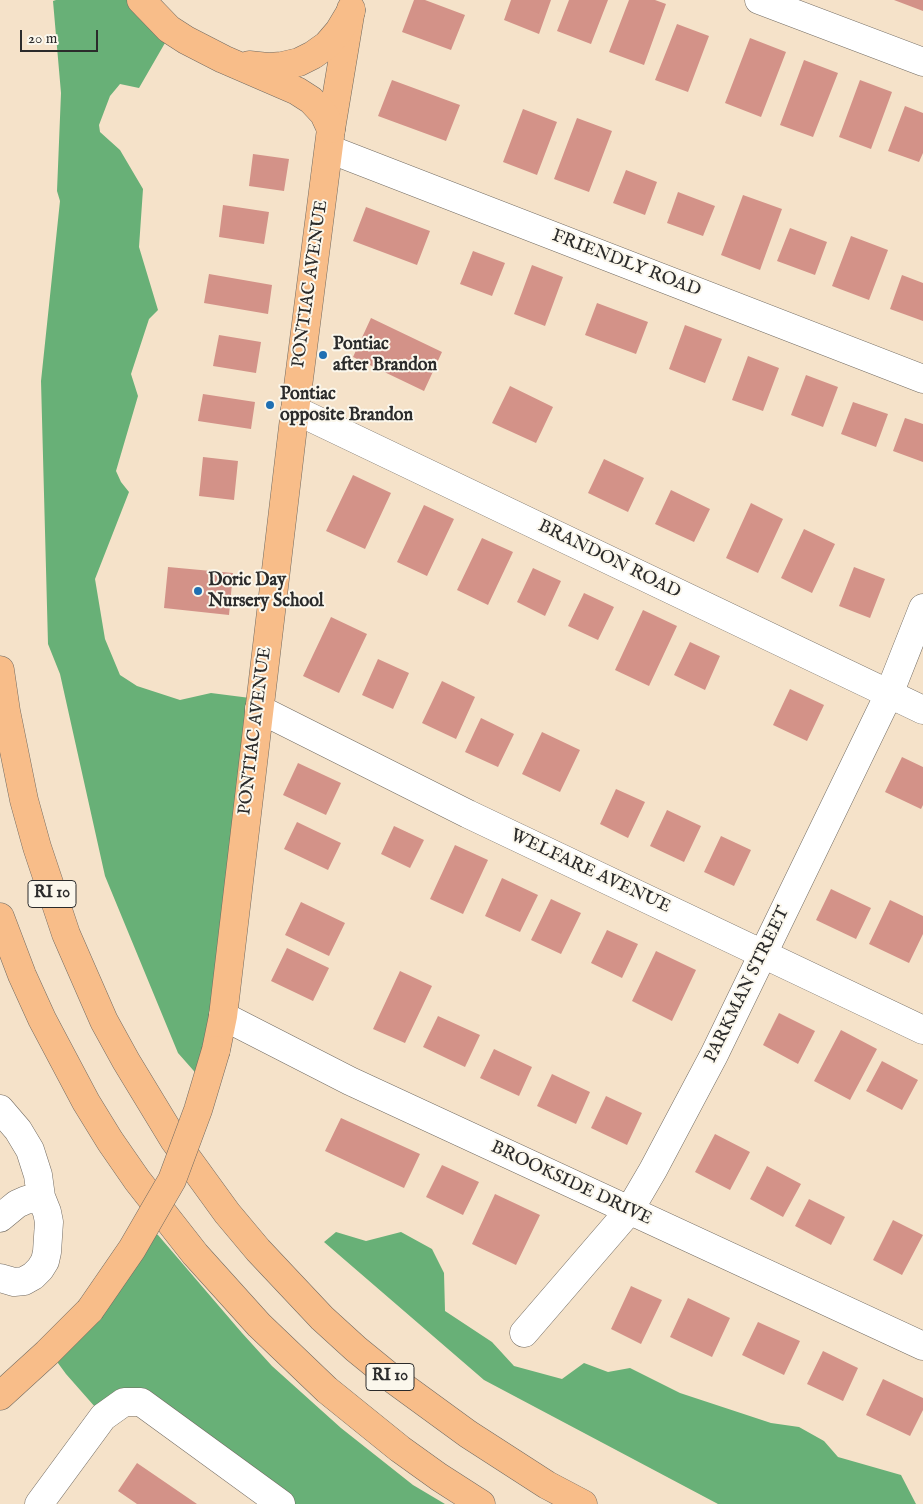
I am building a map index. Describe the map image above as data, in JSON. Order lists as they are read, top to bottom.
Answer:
{
  "streets": {
    "main road": ["PONTIAC AVENUE", "RI 10"],
    "street": [
      "FRIENDLY ROAD",
      "BRANDON ROAD",
      "WELFARE AVENUE",
      "PARKMAN STREET",
      "BROOKSIDE DRIVE"
    ]
  },
  "crossings": [
    ["FRIENDLY ROAD", "PONTIAC AVENUE"],
    ["PONTIAC AVENUE", "BRANDON ROAD"],
    ["PONTIAC AVENUE", "WELFARE AVENUE"],
    ["PONTIAC AVENUE", "BROOKSIDE DRIVE"],
    ["BRANDON ROAD", "PARKMAN STREET"],
    ["WELFARE AVENUE", "PARKMAN STREET"],
    ["PARKMAN STREET", "BROOKSIDE DRIVE"]
  ],
  "places": ["Pontiac after Brandon", "Pontiac opposite Brandon", "Doric Day Nursery School"],
  "scale_bar": "20 m"
}
